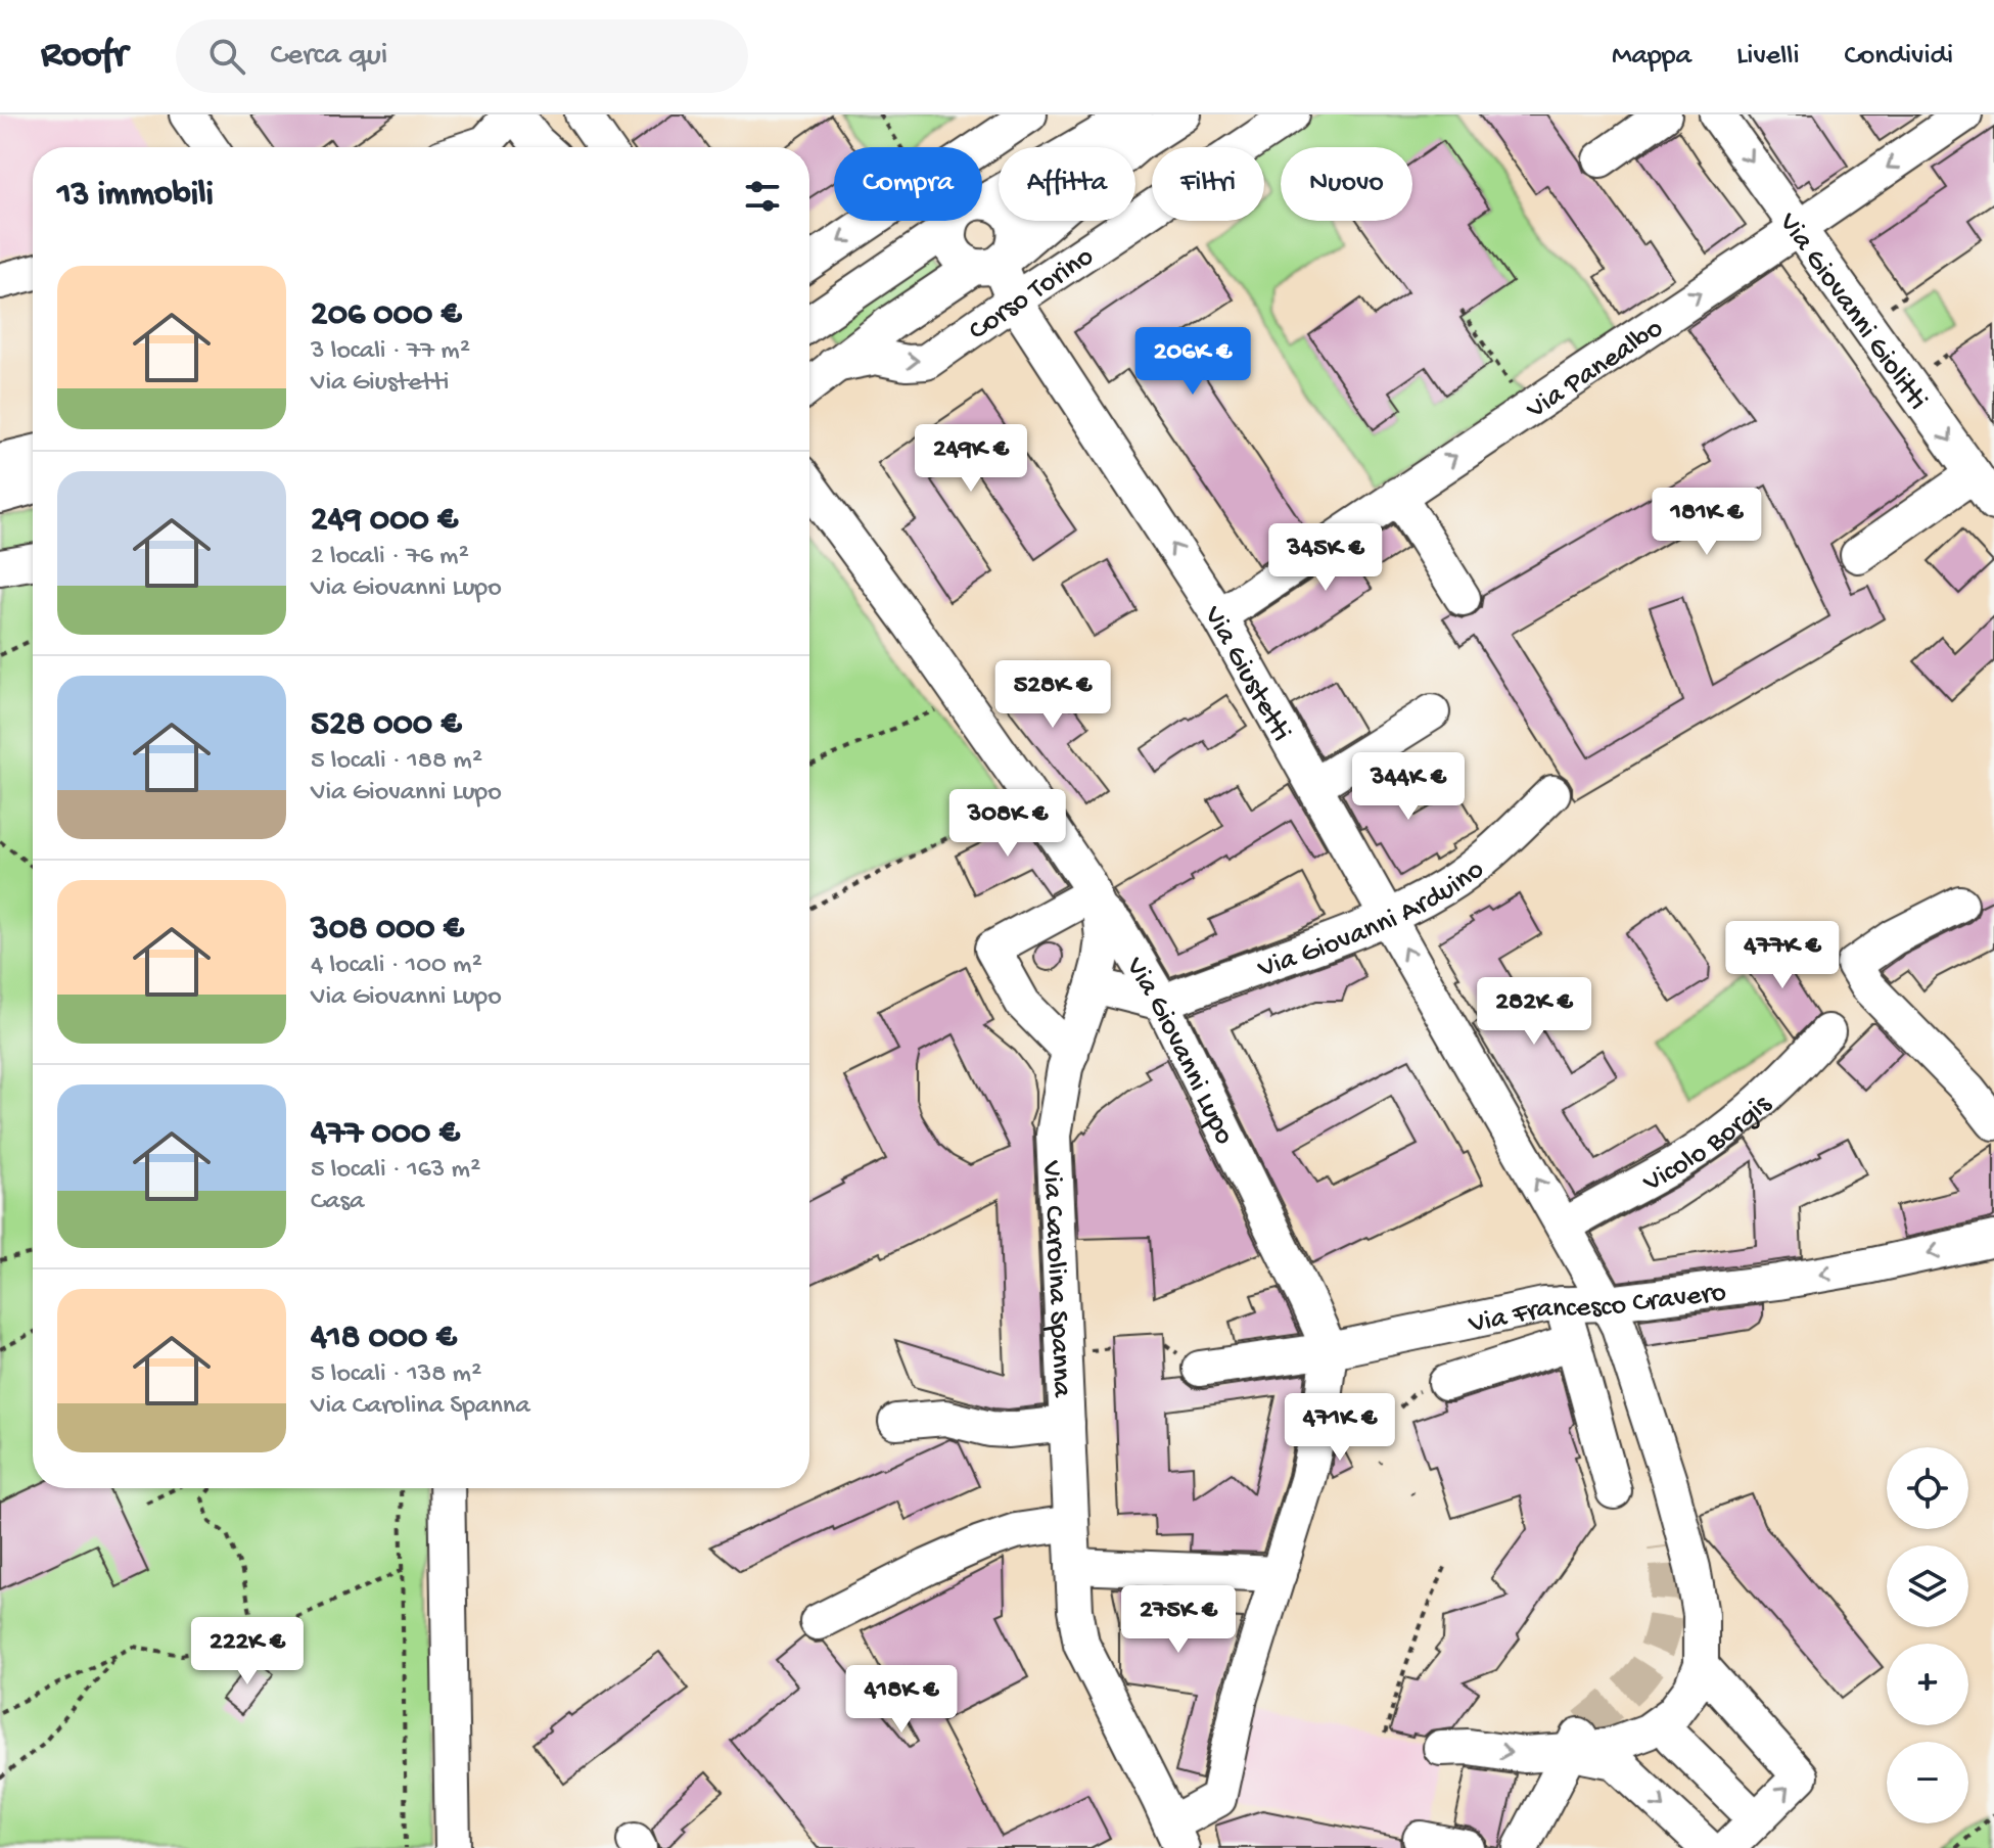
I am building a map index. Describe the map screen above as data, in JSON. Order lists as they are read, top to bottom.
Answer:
{
  "streets": {
    "street": [
      "Corso Torino",
      "Via Giovanni Giolitti",
      "Via Panealbo",
      "Via Giustetti",
      "Via Giovanni Arduino",
      "Via Giovanni Lupo",
      "Vicolo Borgis",
      "Via Carolina Spanna",
      "Via Francesco Cravero"
    ]
  },
  "crossings": [
    ["Corso Torino", "Via Giustetti"],
    ["Via Giovanni Giolitti", "Via Panealbo"],
    ["Via Panealbo", "Via Giustetti"],
    ["Via Giustetti", "Via Giovanni Arduino"],
    ["Via Giustetti", "Vicolo Borgis"],
    ["Via Giustetti", "Via Francesco Cravero"],
    ["Via Giovanni Arduino", "Via Giovanni Lupo"],
    ["Via Giovanni Lupo", "Via Carolina Spanna"],
    ["Via Giovanni Lupo", "Via Francesco Cravero"]
  ],
  "one_way": ["Via Giovanni Giolitti", "Via Giustetti", "Via Francesco Cravero"],
  "page": {
    "header": "Roofr",
    "search": "Cerca qui",
    "nav": ["Mappa", "Livelli", "Condividi"],
    "chip": [
      "Compra",
      "Affitta",
      "Filtri",
      "Nuovo"
    ],
    "heading": "13 immobili",
    "list": [
      {
        "name": "206 000 €",
        "note": "3 locali · 77 m² · Via Giustetti"
      },
      {
        "name": "249 000 €",
        "note": "2 locali · 76 m² · Via Giovanni Lupo"
      },
      {
        "name": "528 000 €",
        "note": "5 locali · 188 m² · Via Giovanni Lupo"
      },
      {
        "name": "308 000 €",
        "note": "4 locali · 100 m² · Via Giovanni Lupo"
      },
      {
        "name": "477 000 €",
        "note": "5 locali · 163 m² · Casa"
      },
      {
        "name": "418 000 €",
        "note": "5 locali · 138 m² · Via Carolina Spanna"
      }
    ],
    "price": [
      "206K €",
      "249K €",
      "181K €",
      "345K €",
      "528K €",
      "344K €",
      "308K €",
      "477K €",
      "282K €",
      "471K €",
      "275K €",
      "222K €",
      "418K €"
    ],
    "map_buttons": ["+", "−"]
  }
}
